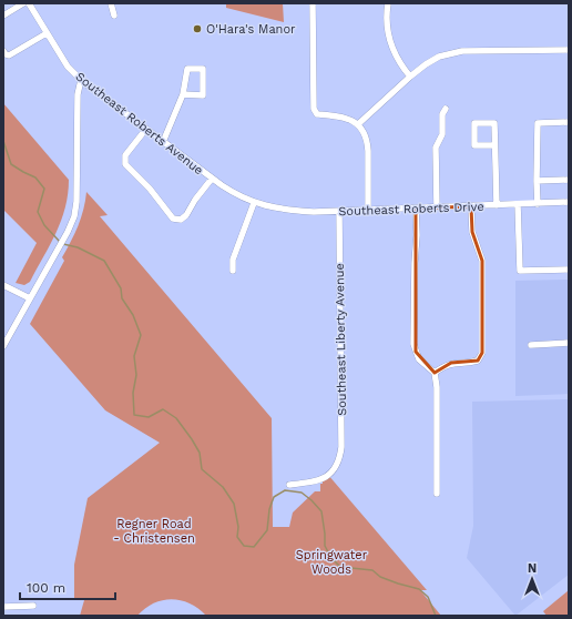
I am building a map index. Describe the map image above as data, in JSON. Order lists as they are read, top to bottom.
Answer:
{
  "streets": {
    "street": ["Southeast Roberts Avenue", "Southeast Roberts Drive", "Southeast Liberty Avenue"]
  },
  "crossings": [
    ["Southeast Roberts Avenue", "Southeast Roberts Drive"],
    ["Southeast Roberts Drive", "Southeast Liberty Avenue"]
  ],
  "parks": ["Regner Road - Christensen", "Springwater Woods"],
  "places": ["O'Hara's Manor"],
  "scale_bar": "100 m",
  "north": "top"
}
